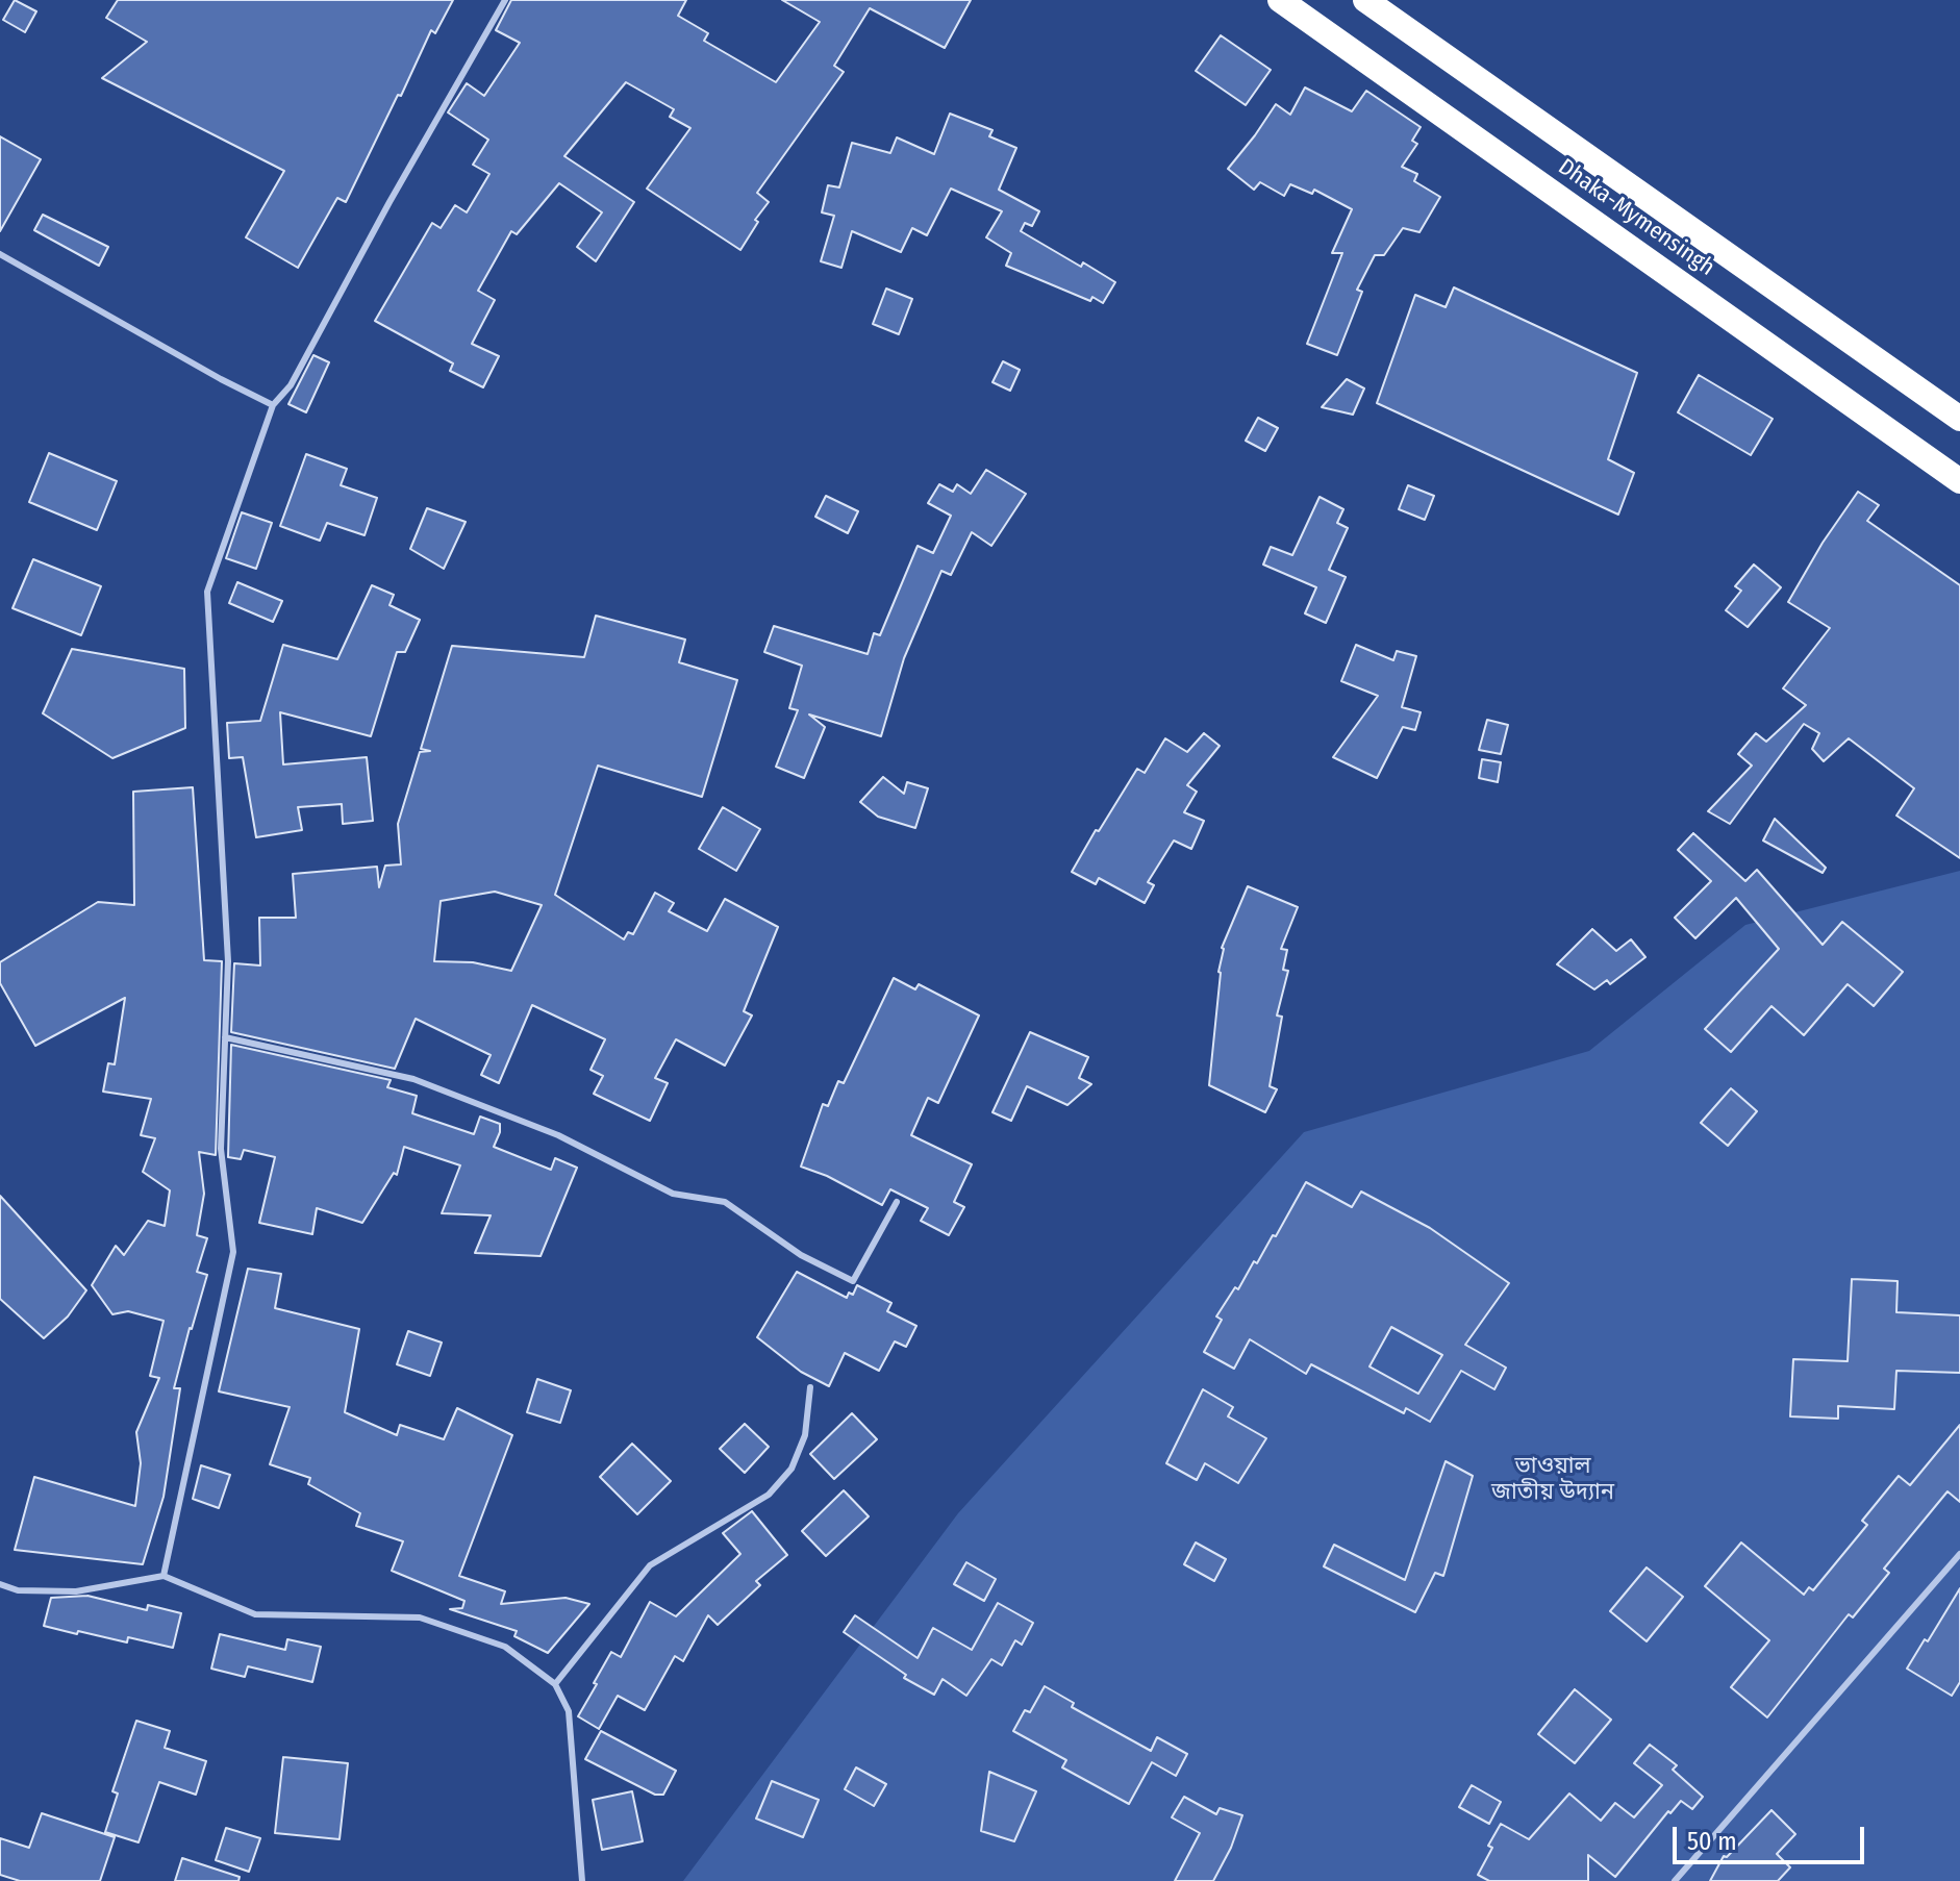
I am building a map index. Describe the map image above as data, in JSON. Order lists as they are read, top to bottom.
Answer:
{
  "streets": {
    "highway": ["Dhaka-Mymensingh"]
  },
  "parks": ["ভাওয়াল জাতীয় উদ্যান"],
  "scale_bar": "50 m"
}
